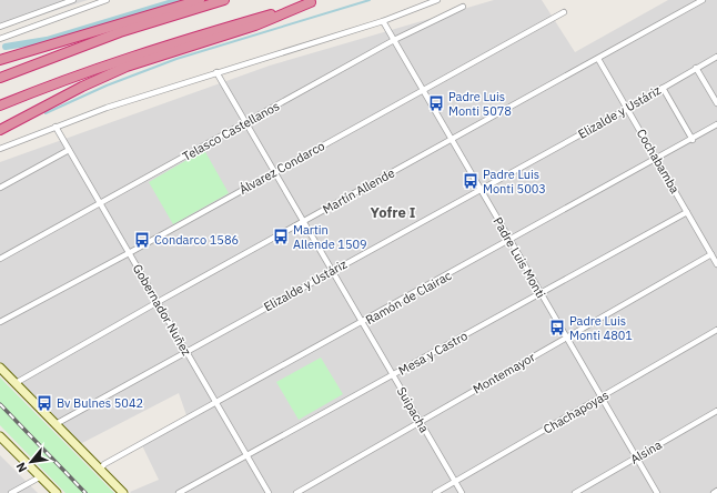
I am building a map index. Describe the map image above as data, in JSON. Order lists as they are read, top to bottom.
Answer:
{
  "streets": {
    "street": [
      "Elizalde y Ustáriz",
      "Telasco Castellanos",
      "Cochabamba",
      "Álvarez Condarco",
      "Martín Allende",
      "Padre Luis Monti",
      "Ramón de Clairac",
      "Gobernador Nuñez",
      "Mesa y Castro",
      "Montemayor",
      "Suipacha",
      "Chachapoyas",
      "Alsina"
    ]
  },
  "crossings": [
    ["Elizalde y Ustáriz", "Cochabamba"],
    ["Elizalde y Ustáriz", "Padre Luis Monti"],
    ["Elizalde y Ustáriz", "Gobernador Nuñez"],
    ["Elizalde y Ustáriz", "Suipacha"],
    ["Telasco Castellanos", "Padre Luis Monti"],
    ["Telasco Castellanos", "Gobernador Nuñez"],
    ["Telasco Castellanos", "Suipacha"],
    ["Cochabamba", "Martín Allende"],
    ["Cochabamba", "Ramón de Clairac"],
    ["Cochabamba", "Mesa y Castro"],
    ["Cochabamba", "Montemayor"],
    ["Álvarez Condarco", "Padre Luis Monti"],
    ["Álvarez Condarco", "Gobernador Nuñez"],
    ["Álvarez Condarco", "Suipacha"],
    ["Martín Allende", "Padre Luis Monti"],
    ["Martín Allende", "Gobernador Nuñez"],
    ["Martín Allende", "Suipacha"],
    ["Padre Luis Monti", "Ramón de Clairac"],
    ["Padre Luis Monti", "Mesa y Castro"],
    ["Padre Luis Monti", "Montemayor"],
    ["Padre Luis Monti", "Chachapoyas"],
    ["Padre Luis Monti", "Alsina"],
    ["Ramón de Clairac", "Gobernador Nuñez"],
    ["Ramón de Clairac", "Suipacha"],
    ["Gobernador Nuñez", "Mesa y Castro"],
    ["Mesa y Castro", "Suipacha"],
    ["Montemayor", "Suipacha"],
    ["Suipacha", "Chachapoyas"]
  ],
  "districts": ["Yofre I"],
  "places": {
    "bus stop": [
      "Padre Luis Monti 5078",
      "Padre Luis Monti 5003",
      "Martin Allende 1509",
      "Condarco 1586",
      "Padre Luis Monti 4801",
      "Bv Bulnes 5042"
    ]
  },
  "north": "bottom left"
}
